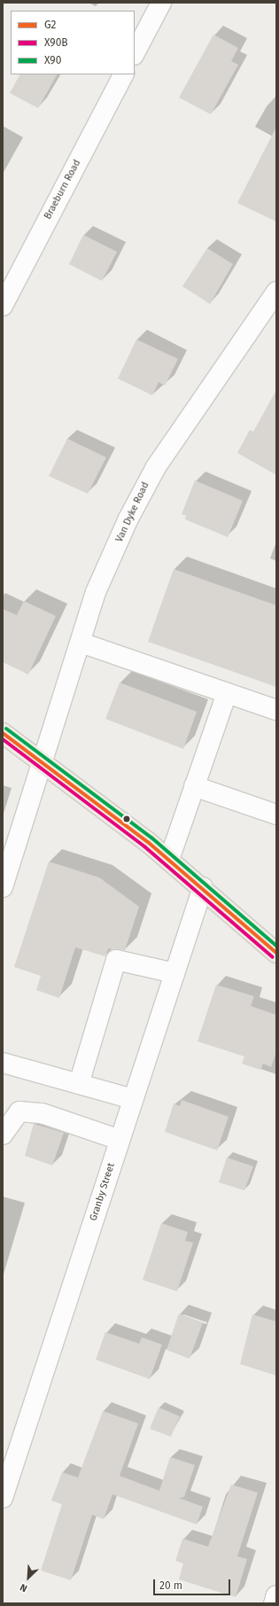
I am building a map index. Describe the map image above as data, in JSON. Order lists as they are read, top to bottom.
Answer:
{
  "streets": {
    "street": ["Braeburn Road", "Van Dyke Road", "Granby Street"]
  },
  "lines": ["transit line X90", "transit line G2", "transit line X90B"],
  "legend": ["G2", "X90B", "X90"],
  "scale_bar": "20 m",
  "north": "bottom left"
}
